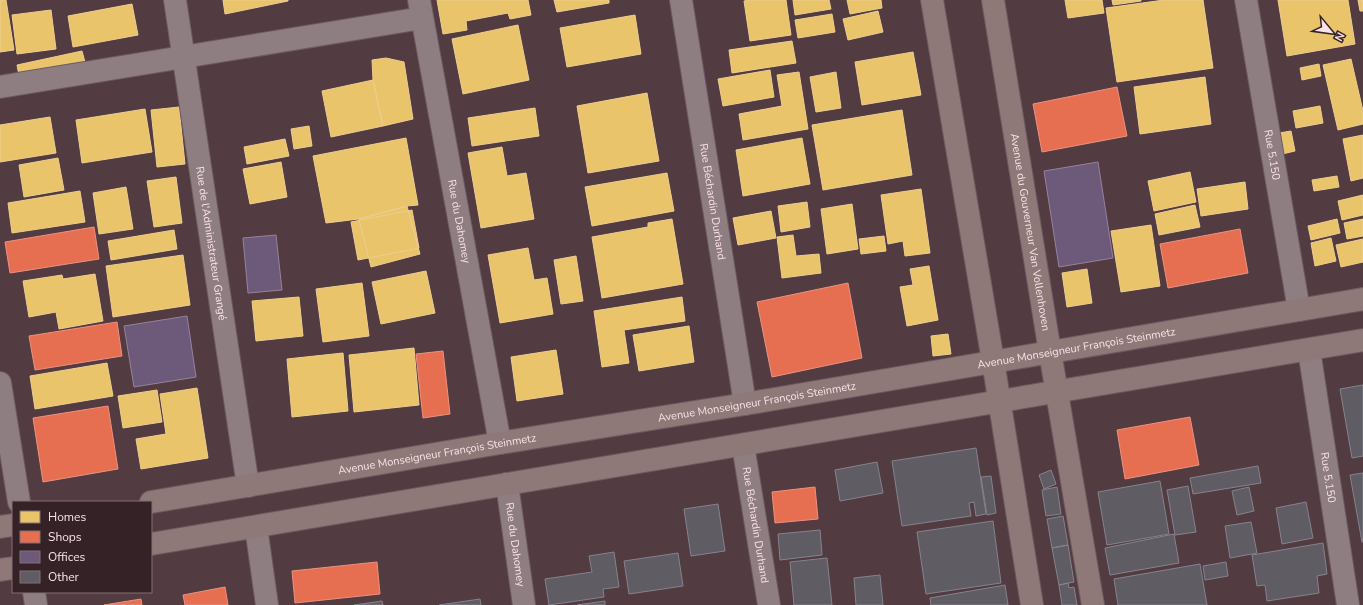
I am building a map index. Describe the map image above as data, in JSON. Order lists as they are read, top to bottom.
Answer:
{
  "streets": {
    "main road": ["Avenue du Gouverneur Van Vollenhoven", "Avenue Monseigneur François Steinmetz"],
    "street": [
      "Rue 5.150",
      "Rue Béchardin Durhand",
      "Rue du Dahomey",
      "Rue de l'Administrateur Grangé"
    ]
  },
  "crossings": [
    ["Rue 5.150", "Avenue Monseigneur François Steinmetz"],
    ["Rue Béchardin Durhand", "Avenue Monseigneur François Steinmetz"],
    ["Rue du Dahomey", "Avenue Monseigneur François Steinmetz"],
    ["Avenue du Gouverneur Van Vollenhoven", "Avenue Monseigneur François Steinmetz"],
    ["Rue de l'Administrateur Grangé", "Avenue Monseigneur François Steinmetz"]
  ],
  "legend": [
    "Homes",
    "Shops",
    "Offices",
    "Other"
  ],
  "north": "bottom right"
}
